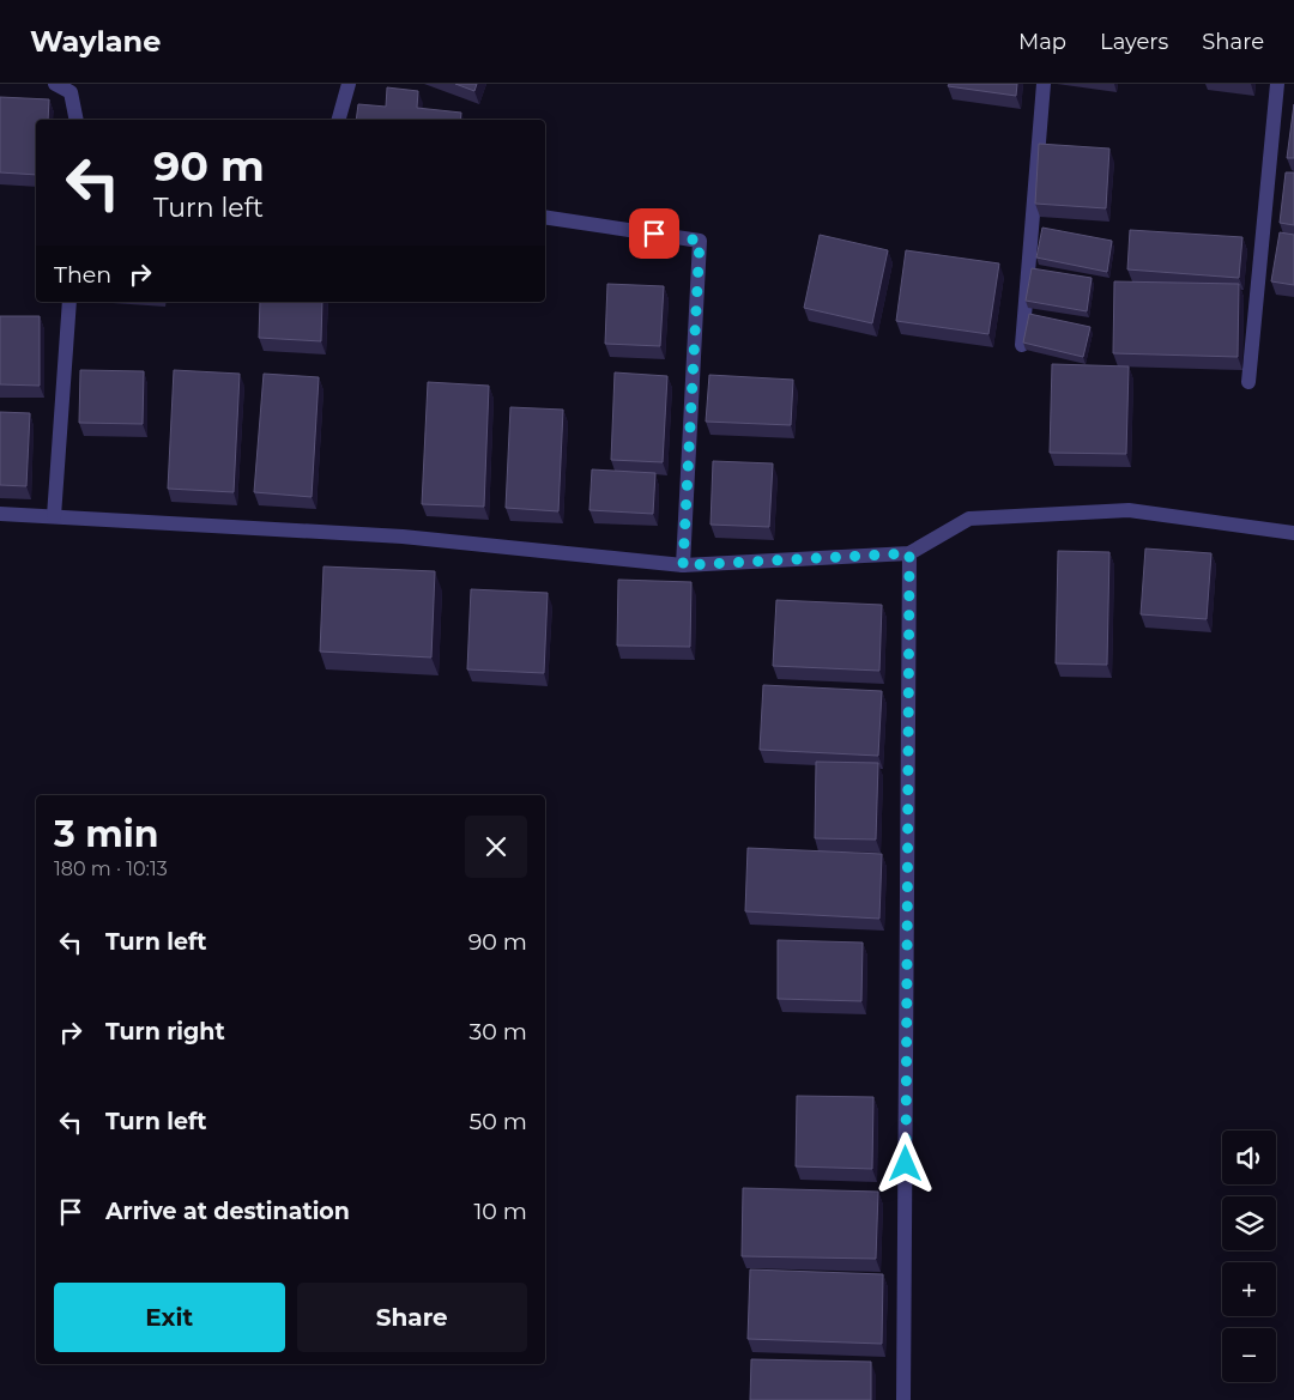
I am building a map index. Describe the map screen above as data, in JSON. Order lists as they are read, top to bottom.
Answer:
{
  "page": {
    "header": "Waylane",
    "nav": ["Map", "Layers", "Share"],
    "turn": ["90 m", "Turn left"],
    "then": "Then",
    "heading": ["3 min", "180 m · 10:13"],
    "list": [
      {
        "name": "Turn left",
        "value": "90 m"
      },
      {
        "name": "Turn right",
        "value": "30 m"
      },
      {
        "name": "Turn left",
        "value": "50 m"
      },
      {
        "name": "Arrive at destination",
        "value": "10 m"
      }
    ],
    "map_buttons": ["+", "−"],
    "buttons": ["Exit", "Share"]
  }
}
